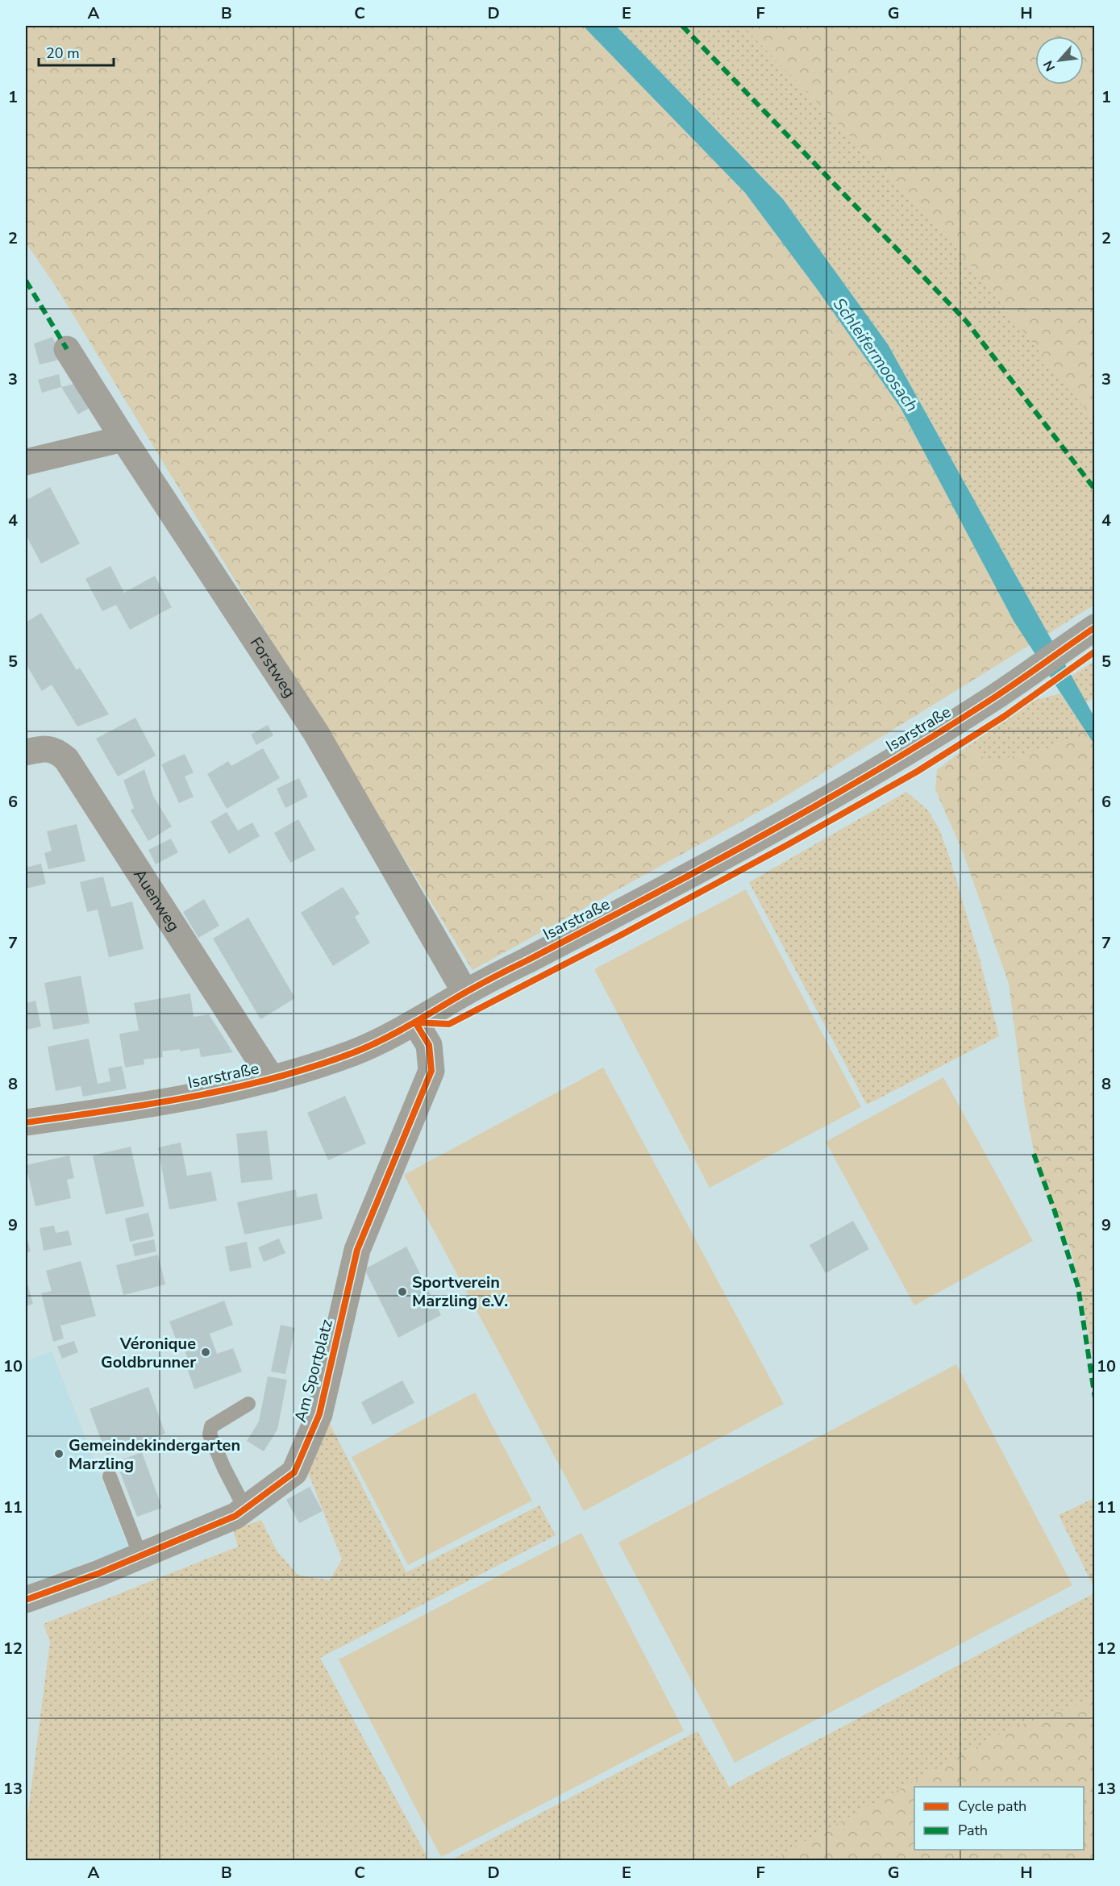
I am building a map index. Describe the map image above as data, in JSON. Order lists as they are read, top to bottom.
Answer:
{
  "streets": {
    "street": [
      "Forstweg",
      "Isarstraße",
      "Auenweg",
      "Am Sportplatz"
    ]
  },
  "crossings": [
    ["Forstweg", "Isarstraße"],
    ["Isarstraße", "Auenweg"],
    ["Isarstraße", "Am Sportplatz"]
  ],
  "water": ["Schleifermoosach"],
  "places": ["Sportverein Marzling e.V.", "Véronique Goldbrunner", "Gemeindekindergarten Marzling"],
  "legend": ["Cycle path", "Path"],
  "scale_bar": "20 m",
  "north": "bottom left",
  "grid": {
    "columns": [
      "A",
      "B",
      "C",
      "D",
      "E",
      "F",
      "G",
      "H"
    ],
    "rows": [
      "1",
      "2",
      "3",
      "4",
      "5",
      "6",
      "7",
      "8",
      "9",
      "10",
      "11",
      "12",
      "13"
    ]
  }
}
